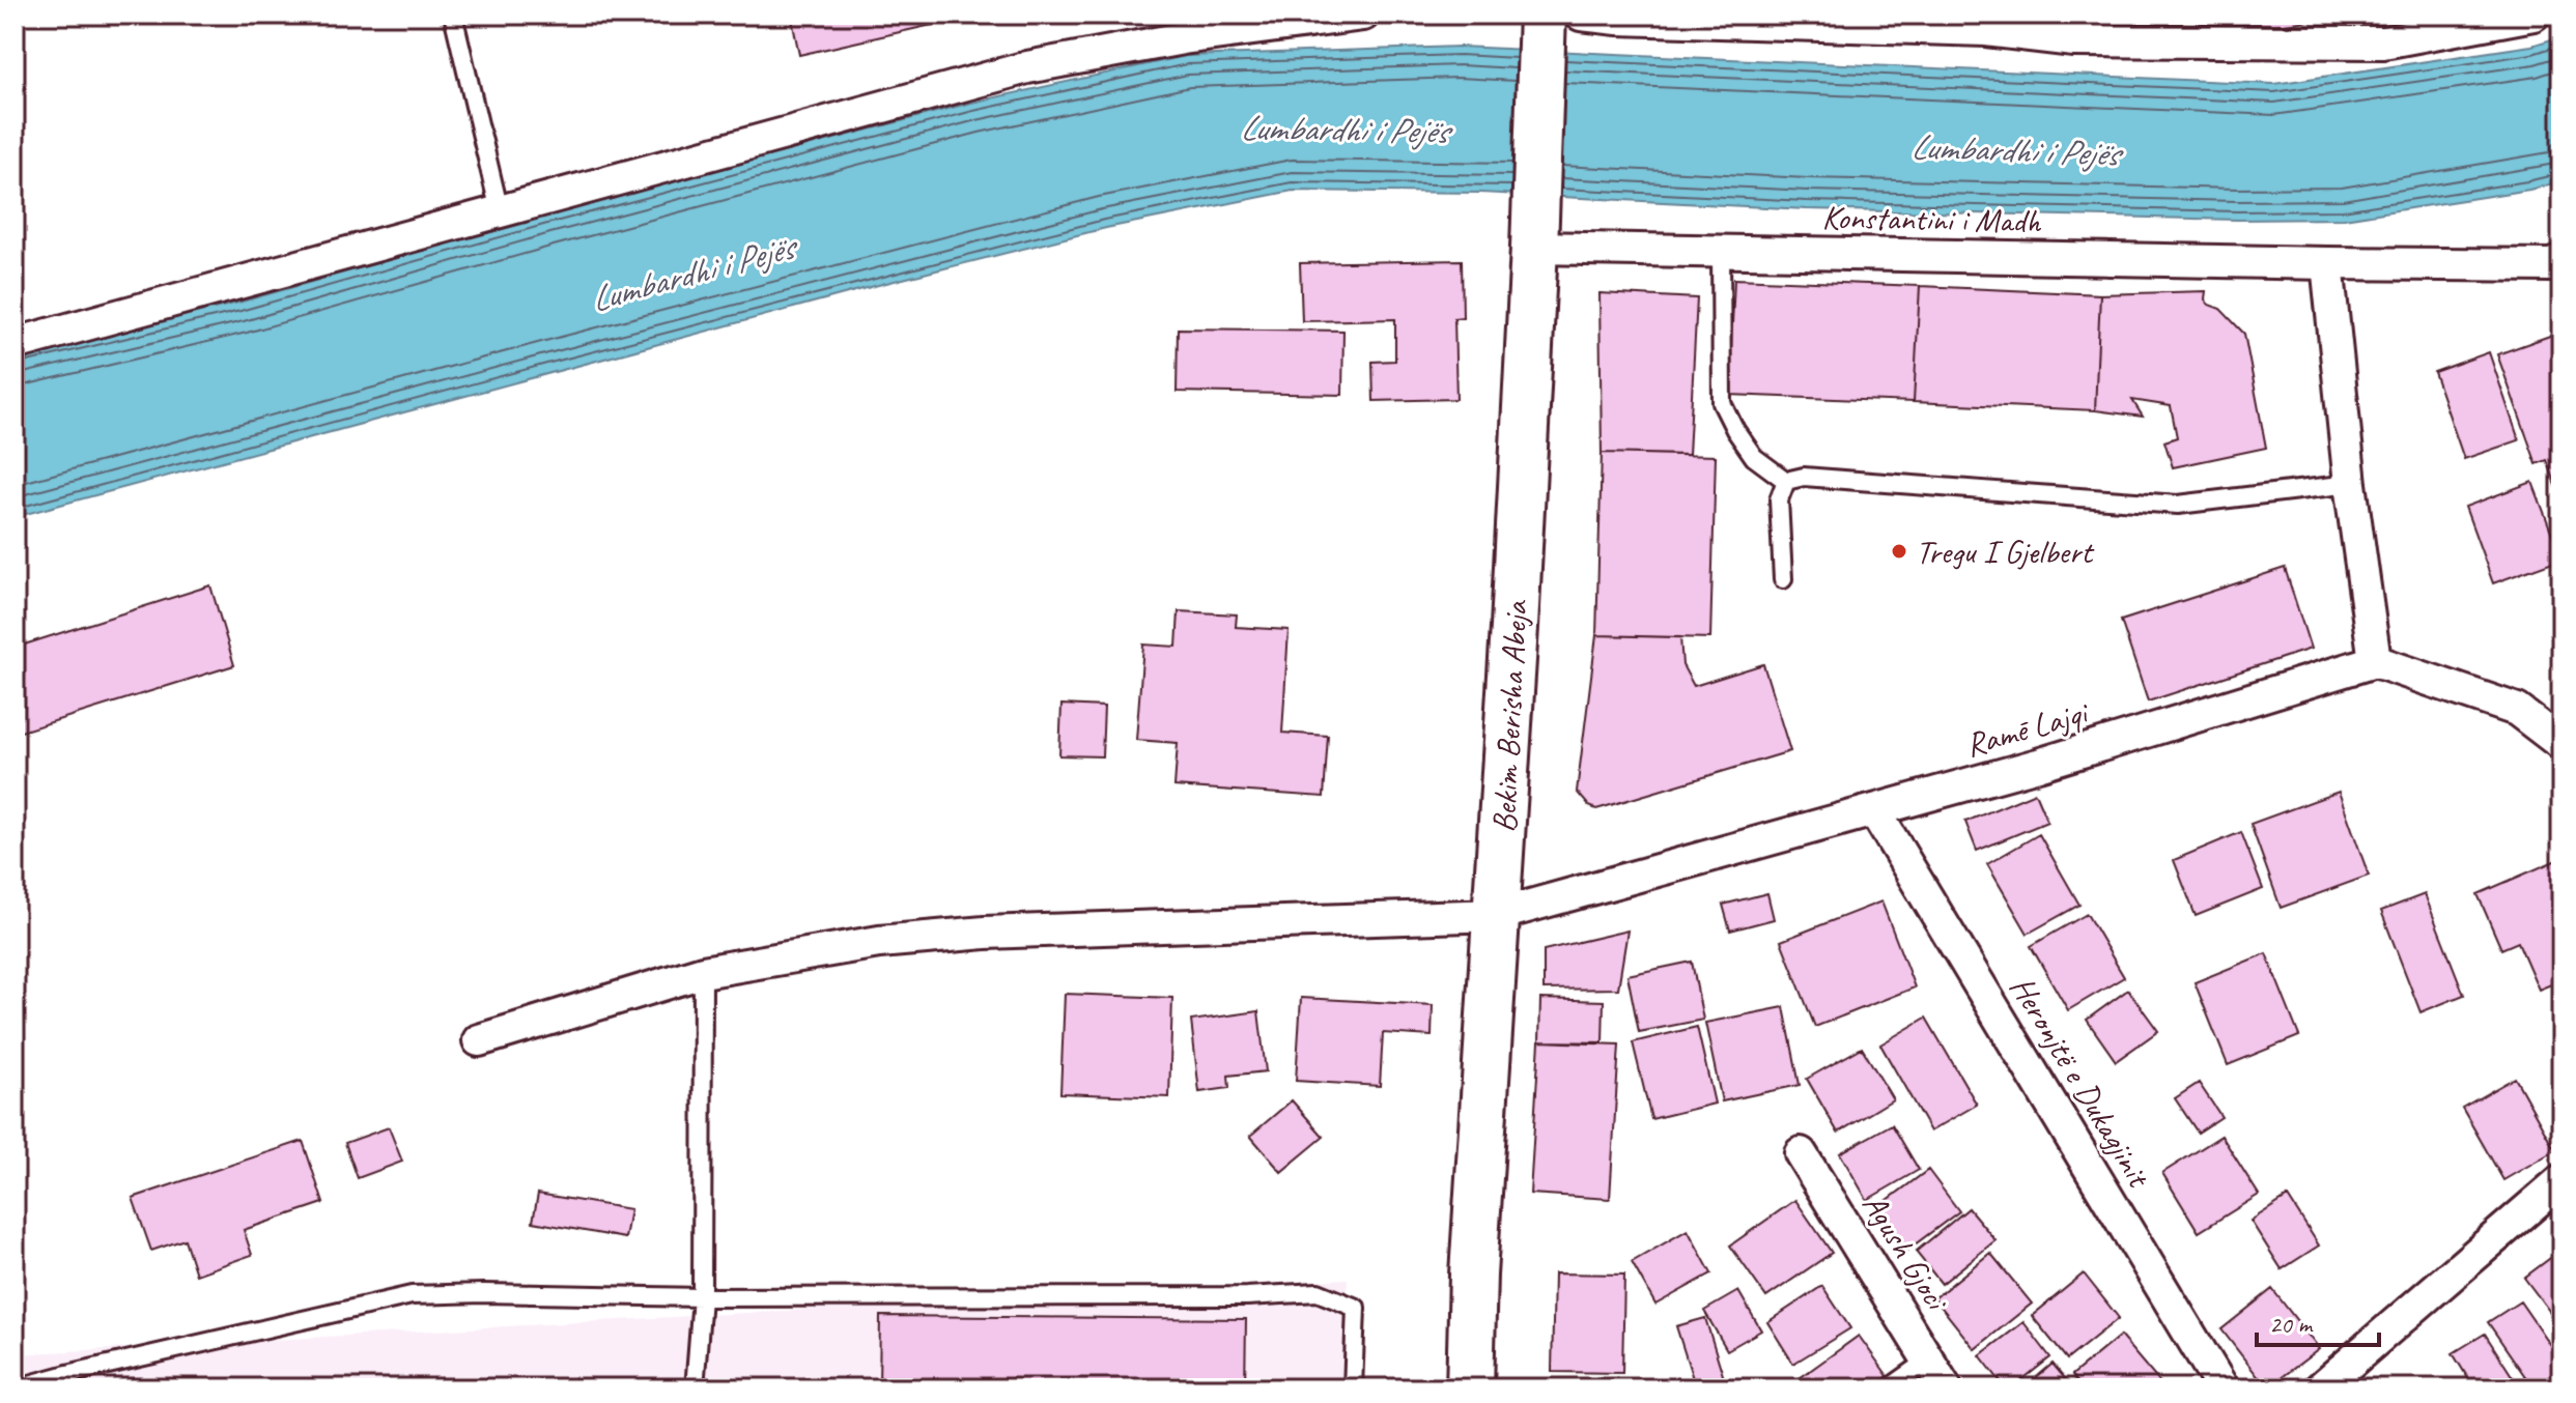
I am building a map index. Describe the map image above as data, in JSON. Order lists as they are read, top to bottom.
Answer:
{
  "streets": {
    "street": [
      "Konstantini i Madh",
      "Bekim Berisha Abeja",
      "Ramē Lajqi",
      "Heronjtë e Dukagjinit",
      "Agush Gjoci"
    ]
  },
  "crossings": [
    ["Konstantini i Madh", "Bekim Berisha Abeja"],
    ["Bekim Berisha Abeja", "Ramē Lajqi"],
    ["Ramē Lajqi", "Heronjtë e Dukagjinit"]
  ],
  "water": ["Lumbardhi i Pejës"],
  "places": ["Tregu I Gjelbert"],
  "scale_bar": "20 m"
}
